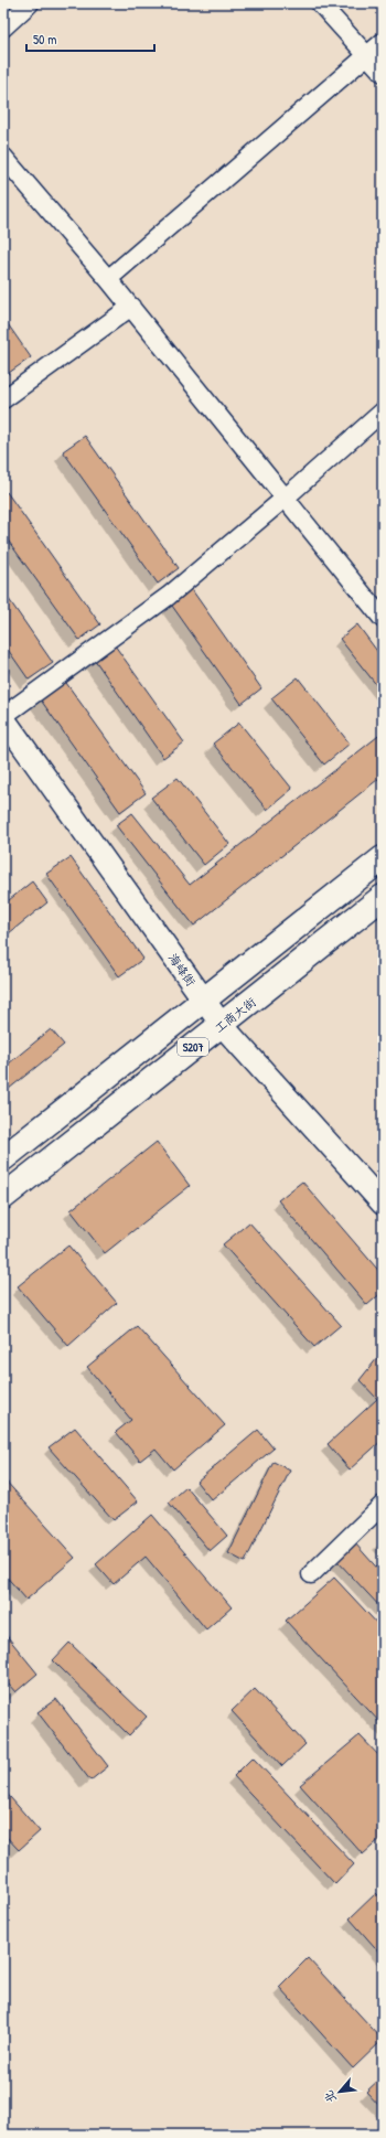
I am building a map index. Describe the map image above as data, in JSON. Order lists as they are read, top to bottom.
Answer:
{
  "streets": {
    "main road": ["工商大街", "S207"],
    "street": ["海峰街"]
  },
  "crossings": [
    ["海峰街", "工商大街"],
    ["海峰街", "S207"]
  ],
  "scale_bar": "50 m",
  "north": "bottom left"
}
